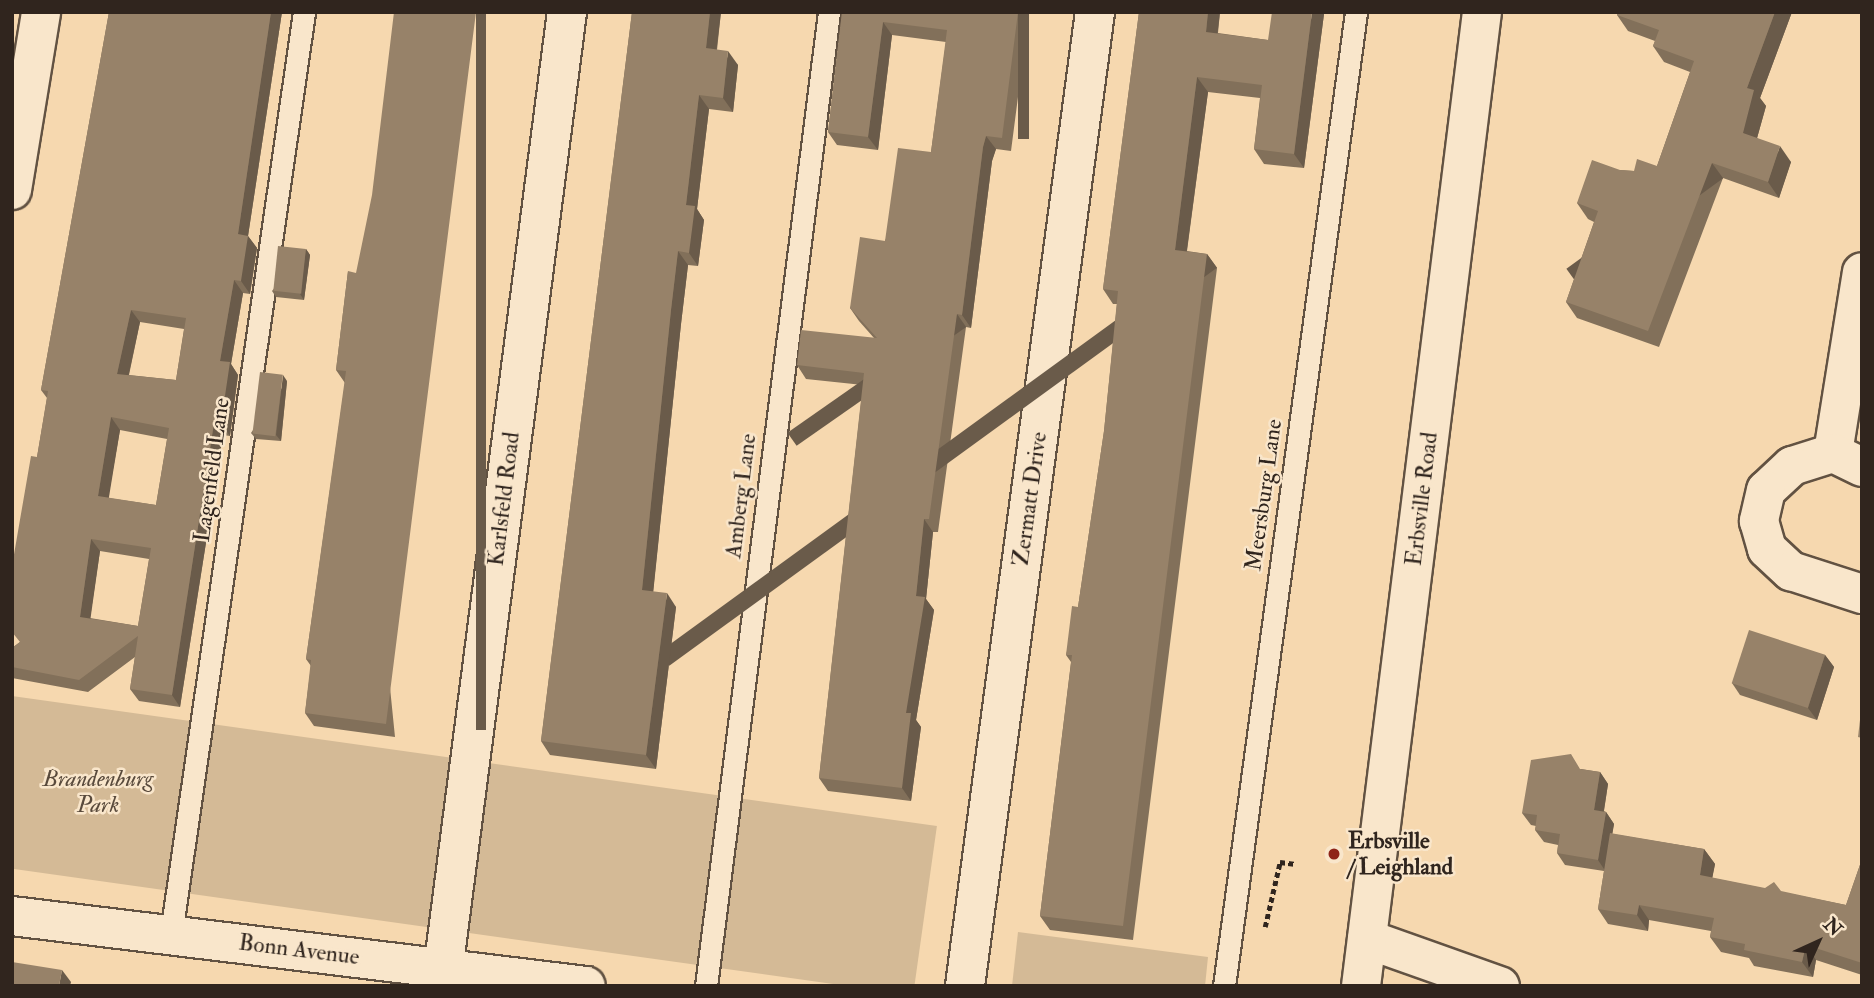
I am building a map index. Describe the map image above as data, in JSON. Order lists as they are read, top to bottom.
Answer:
{
  "streets": {
    "street": [
      "Karlsfeld Road",
      "Zermatt Drive",
      "Erbsville Road",
      "Bonn Avenue"
    ],
    "lane": ["Lagenfeld Lane", "Meersburg Lane", "Amberg Lane"]
  },
  "crossings": [
    ["Lagenfeld Lane", "Bonn Avenue"],
    ["Karlsfeld Road", "Bonn Avenue"]
  ],
  "parks": ["Brandenburg Park"],
  "places": ["Erbsville / Leighland"],
  "north": "top right"
}
